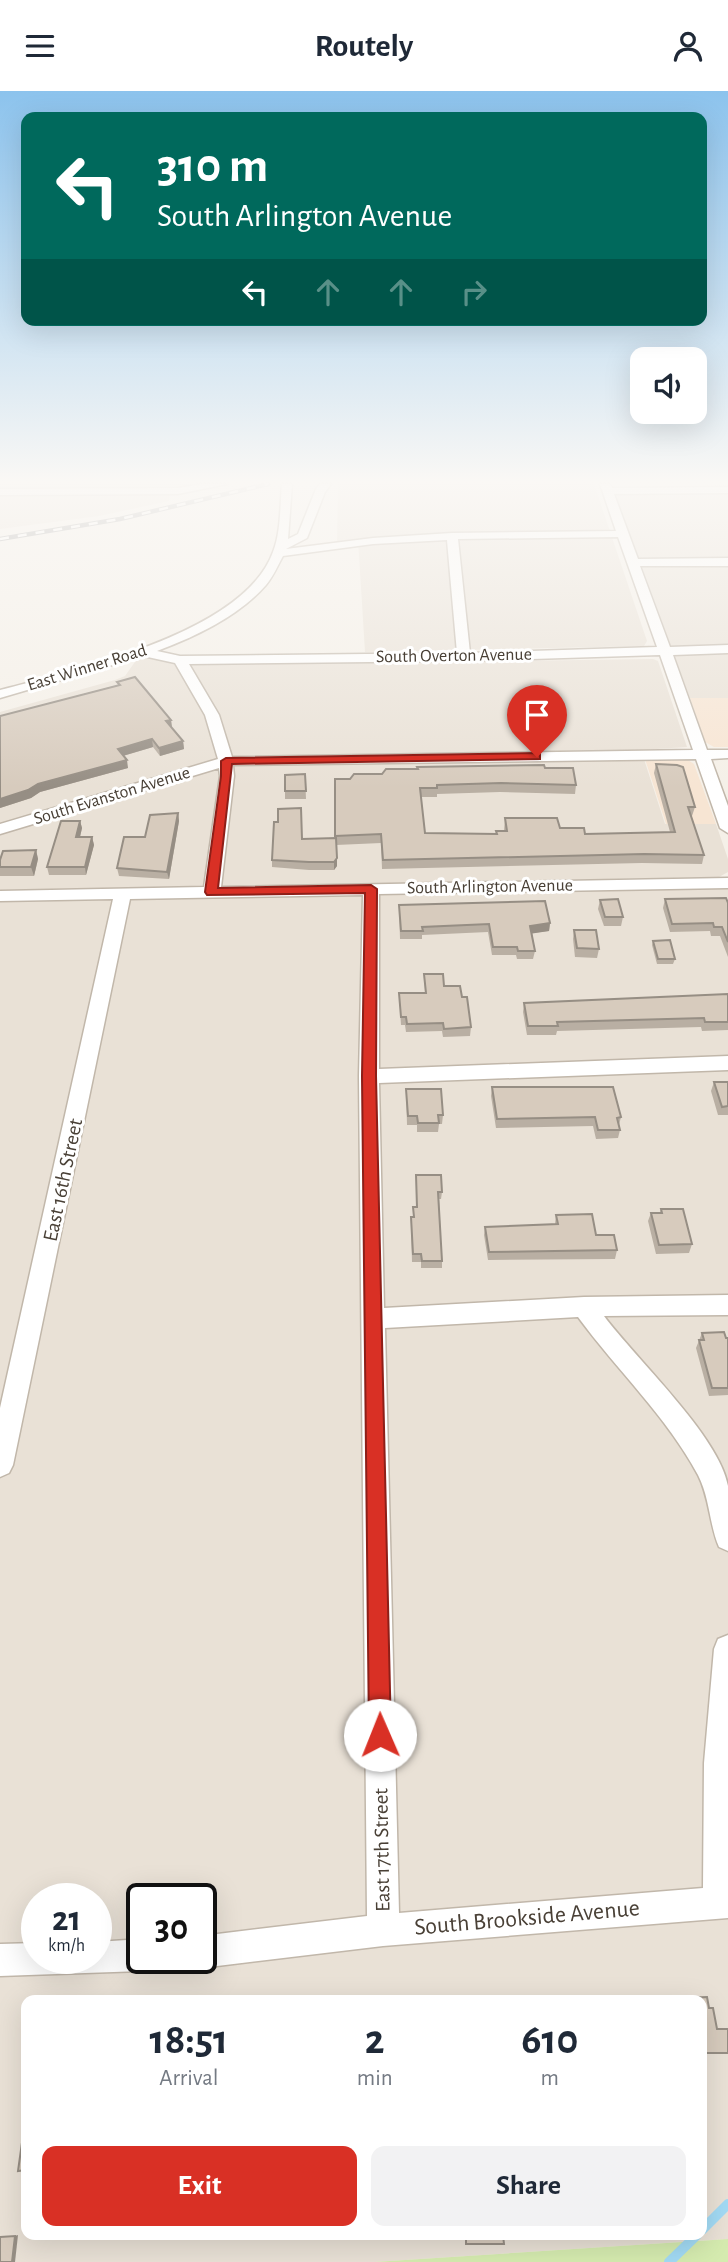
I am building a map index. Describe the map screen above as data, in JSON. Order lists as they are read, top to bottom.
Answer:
{
  "streets": {
    "street": [
      "South Overton Avenue",
      "East Winner Road",
      "South Evanston Avenue",
      "South Arlington Avenue",
      "East 16th Street",
      "East 17th Street",
      "South Brookside Avenue"
    ]
  },
  "crossings": [
    ["South Overton Avenue", "East Winner Road"],
    ["South Arlington Avenue", "East 16th Street"],
    ["South Arlington Avenue", "East 17th Street"],
    ["East 17th Street", "South Brookside Avenue"]
  ],
  "page": {
    "header": "Routely",
    "turn": ["310 m", "South Arlington Avenue"],
    "speed": "21 km/h",
    "limit": "30",
    "eta": [
      "18:51",
      "Arrival",
      "2",
      "min",
      "610",
      "m"
    ],
    "buttons": ["Exit", "Share"]
  }
}
